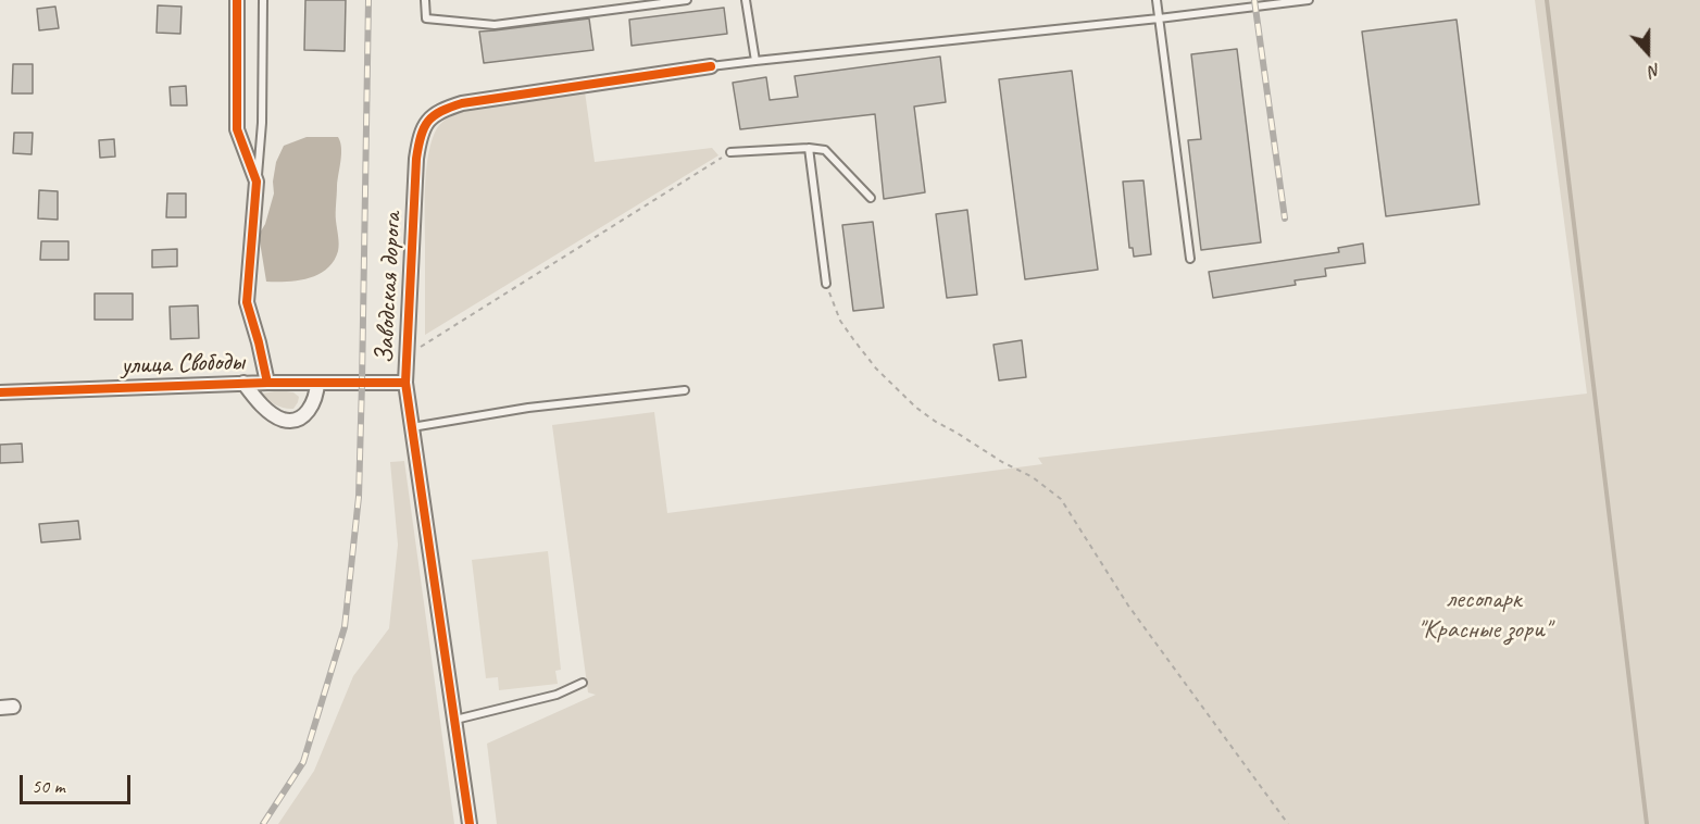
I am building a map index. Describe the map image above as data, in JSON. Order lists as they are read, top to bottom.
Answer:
{
  "streets": {
    "street": ["Заводская дорога", "улица Свободы"]
  },
  "crossings": [
    ["Заводская дорога", "улица Свободы"]
  ],
  "parks": ["лесопарк \"Красные зори\""],
  "scale_bar": "50 m",
  "north": "bottom"
}
